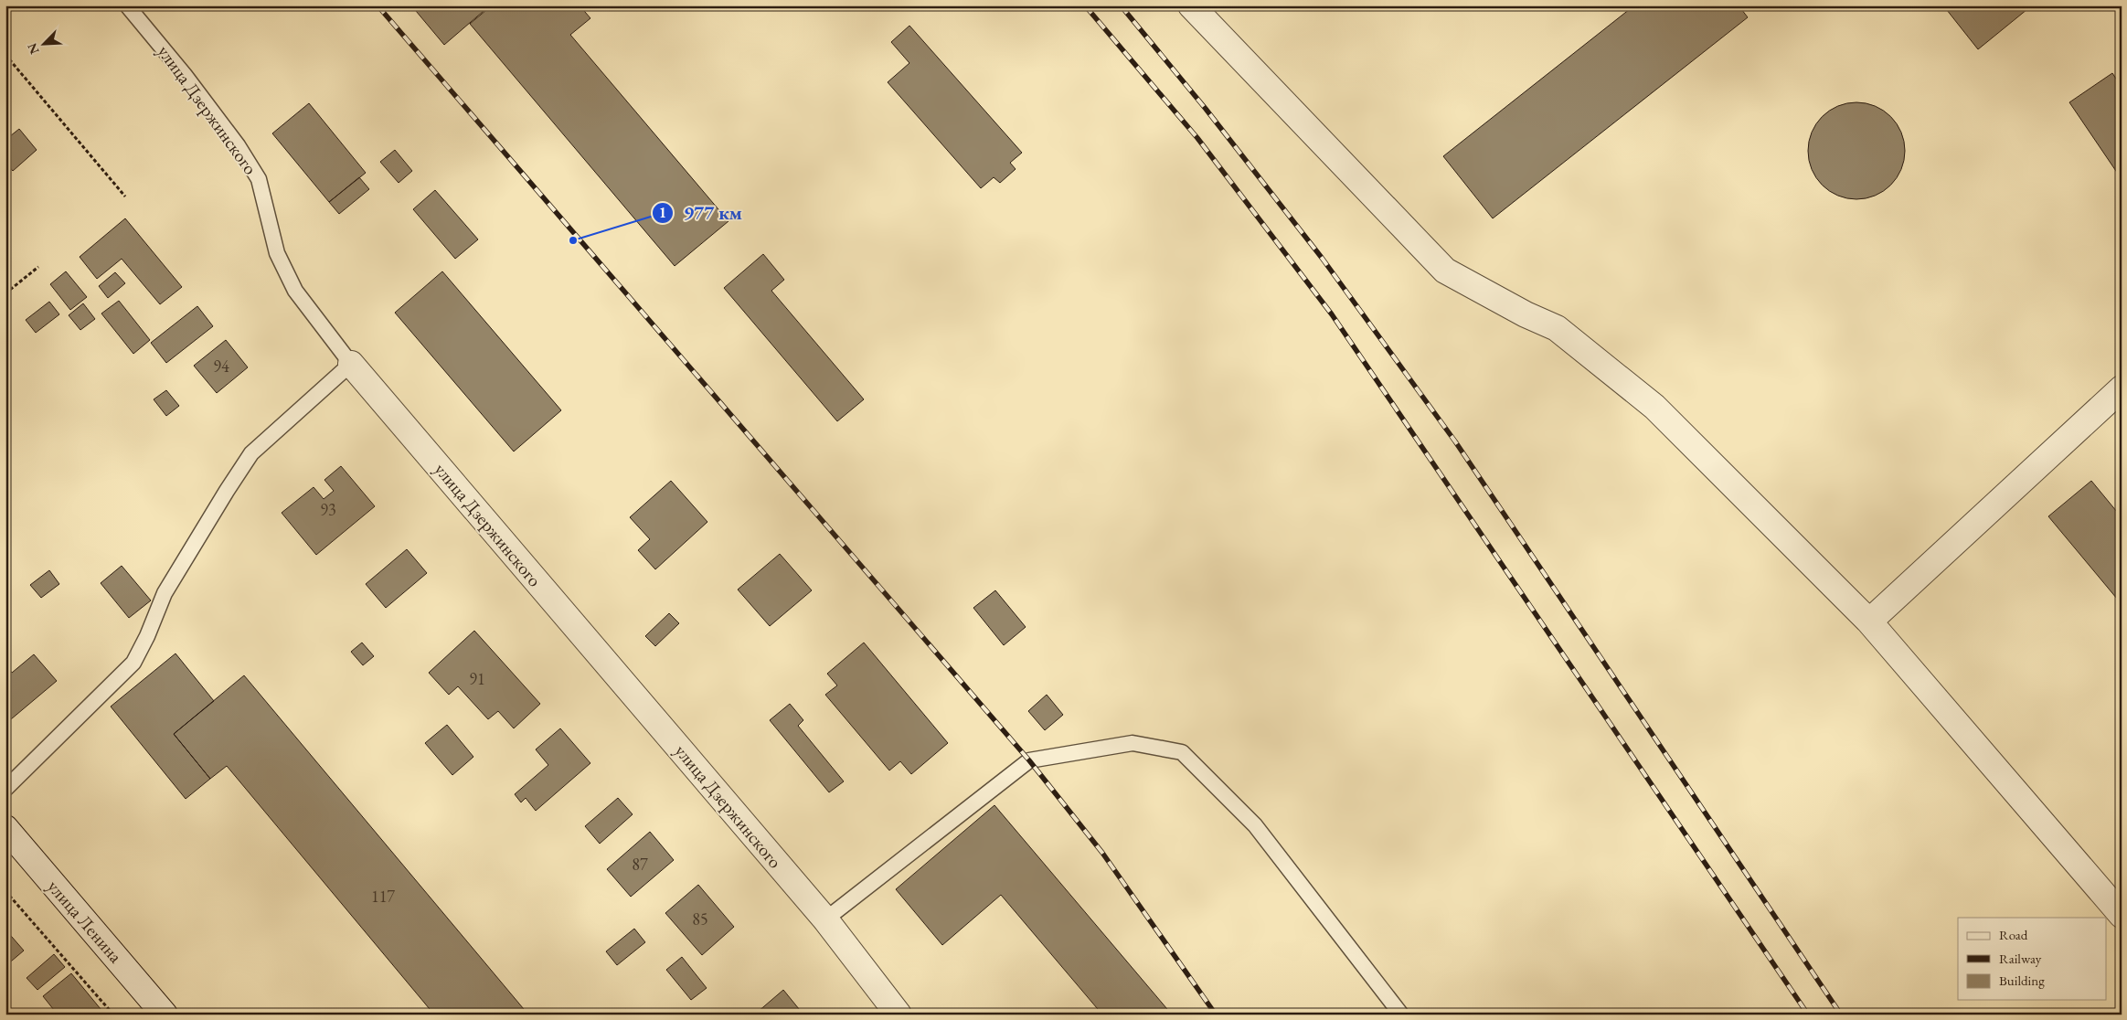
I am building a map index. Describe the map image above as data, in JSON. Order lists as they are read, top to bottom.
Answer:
{
  "streets": {
    "street": ["улица Дзержинского", "улица Ленина"]
  },
  "places": ["977 км"],
  "house_numbers": [
    "94",
    "93",
    "91",
    "87",
    "117",
    "85"
  ],
  "legend": ["Road", "Railway", "Building"],
  "north": "bottom left"
}
